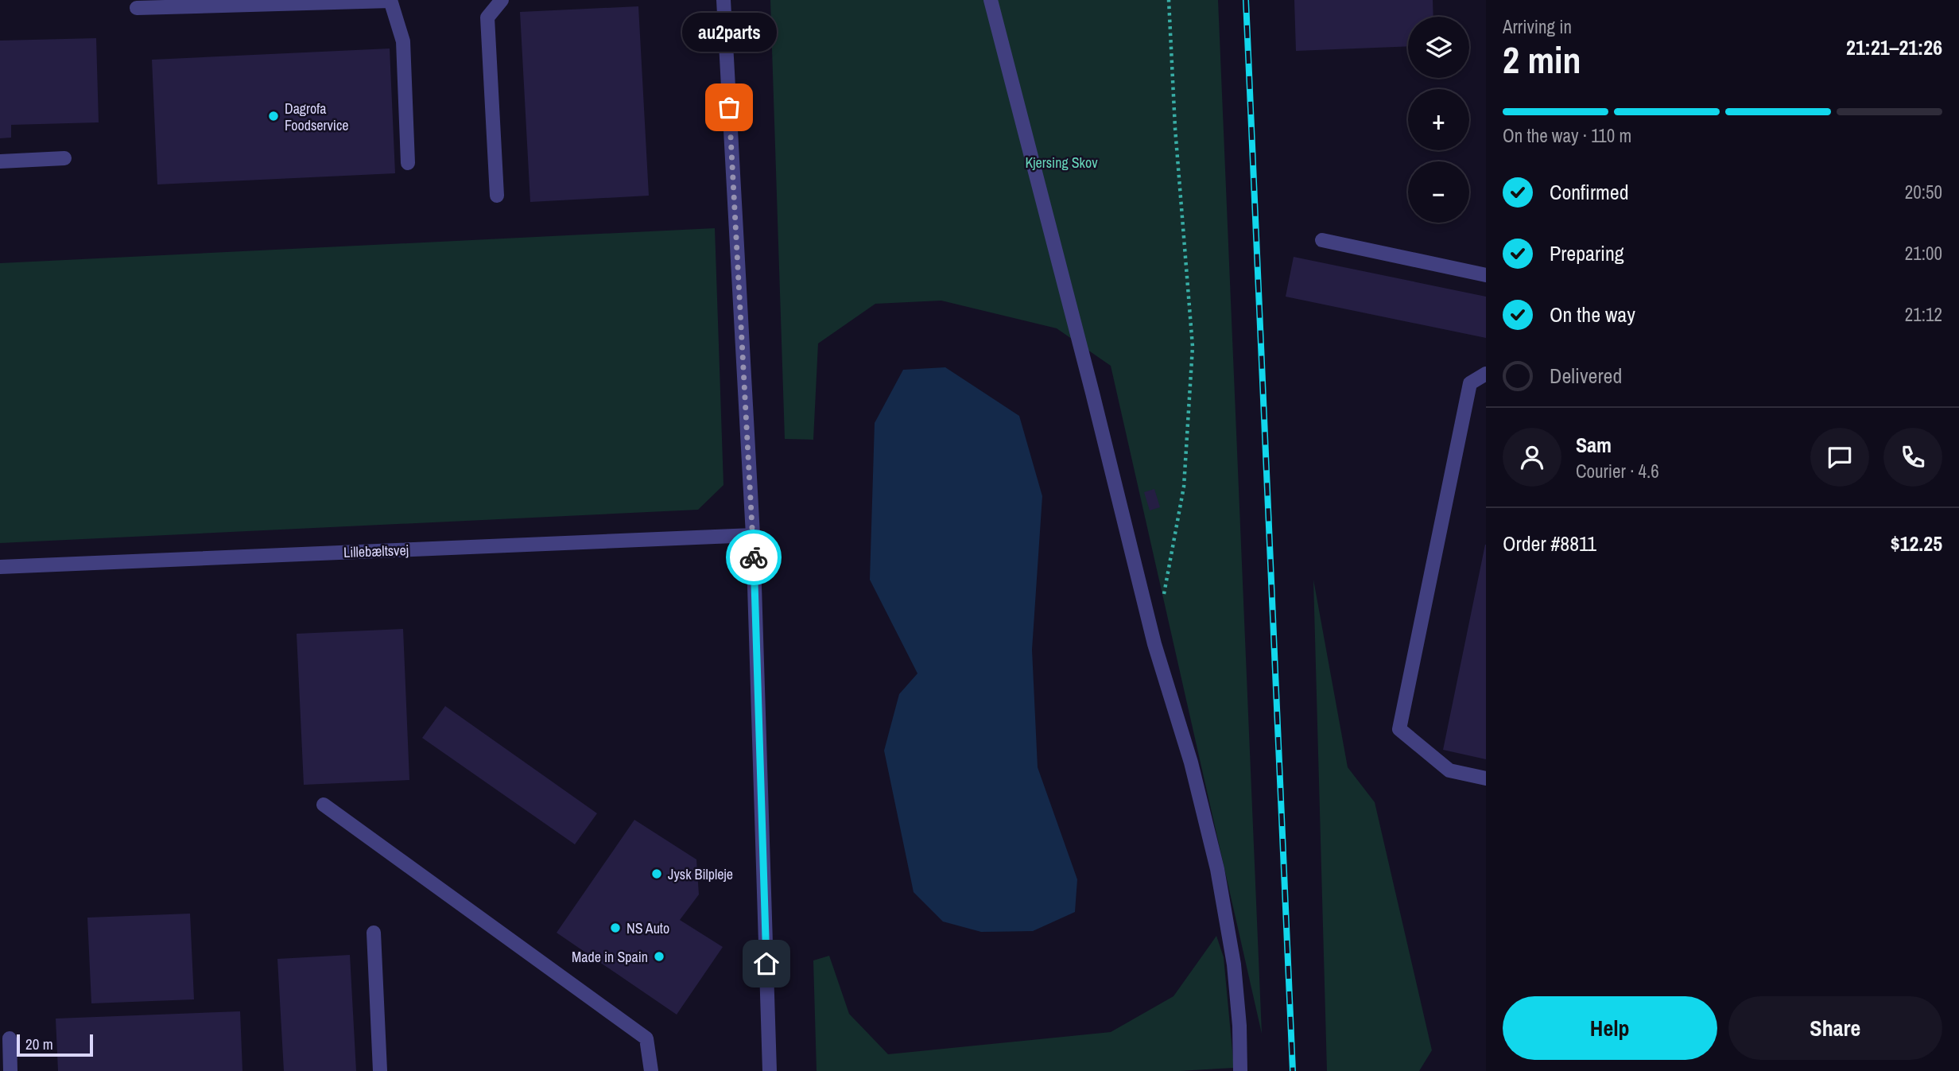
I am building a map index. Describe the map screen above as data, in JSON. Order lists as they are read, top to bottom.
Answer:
{
  "streets": {
    "street": ["Lillebæltsvej"]
  },
  "parks": ["Kjersing Skov"],
  "places": [
    "au2parts",
    "Dagrofa Foodservice",
    "Jysk Bilpleje",
    "NS Auto",
    "Made in Spain"
  ],
  "scale_bar": "20 m",
  "page": {
    "heading": ["2 min", "Arriving in", "21:21–21:26"],
    "panel": [
      "Sam",
      "Courier · 4.6",
      "Order #8811",
      "$12.25"
    ],
    "bubble": "au2parts",
    "map_buttons": ["+", "−"],
    "bar": "On the way · 110 m",
    "list": [
      ["Confirmed", "20:50"],
      ["Preparing", "21:00"],
      ["On the way", "21:12"],
      "Delivered"
    ],
    "buttons": ["Help", "Share"],
    "scale": "20 m"
  }
}
